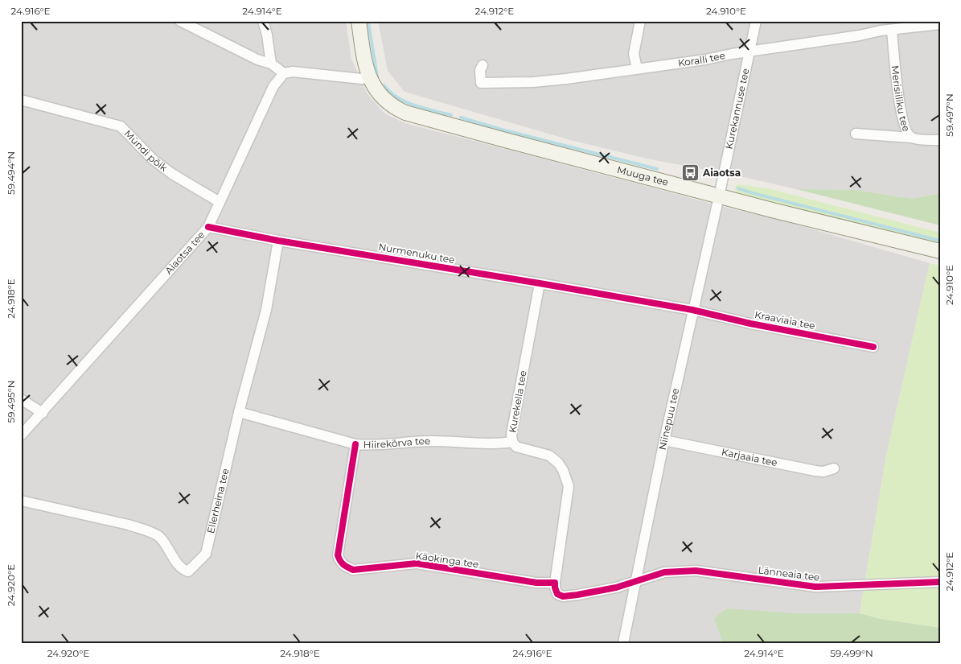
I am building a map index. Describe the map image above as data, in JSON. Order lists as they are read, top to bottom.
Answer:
{
  "streets": {
    "street": [
      "Koralli tee",
      "Merisiiliku tee",
      "Kurekannuse tee",
      "Mündi põik",
      "Muuga tee",
      "Aiaotsa tee",
      "Nurmenuku tee",
      "Kraaviaia tee",
      "Kurekella tee",
      "Niinepuu tee",
      "Hiirekõrva tee",
      "Karjaaia tee",
      "Ellerheina tee",
      "Käokinga tee",
      "Länneaia tee"
    ]
  },
  "crossings": [
    ["Koralli tee", "Merisiiliku tee"],
    ["Koralli tee", "Kurekannuse tee"],
    ["Kurekannuse tee", "Muuga tee"],
    ["Kurekannuse tee", "Niinepuu tee"],
    ["Mündi põik", "Aiaotsa tee"],
    ["Muuga tee", "Niinepuu tee"],
    ["Aiaotsa tee", "Nurmenuku tee"],
    ["Nurmenuku tee", "Kraaviaia tee"],
    ["Nurmenuku tee", "Kurekella tee"],
    ["Nurmenuku tee", "Niinepuu tee"],
    ["Nurmenuku tee", "Ellerheina tee"],
    ["Kraaviaia tee", "Niinepuu tee"],
    ["Kurekella tee", "Hiirekõrva tee"],
    ["Kurekella tee", "Käokinga tee"],
    ["Niinepuu tee", "Karjaaia tee"],
    ["Niinepuu tee", "Länneaia tee"],
    ["Hiirekõrva tee", "Ellerheina tee"],
    ["Hiirekõrva tee", "Käokinga tee"]
  ],
  "places": {
    "bus stop": ["Aiaotsa"]
  },
  "coordinates": [
    "24.916°E",
    "24.914°E",
    "24.912°E",
    "24.910°E",
    "59.497°N",
    "59.494°N",
    "24.918°E",
    "59.495°N",
    "24.920°E",
    "59.499°N"
  ]
}
